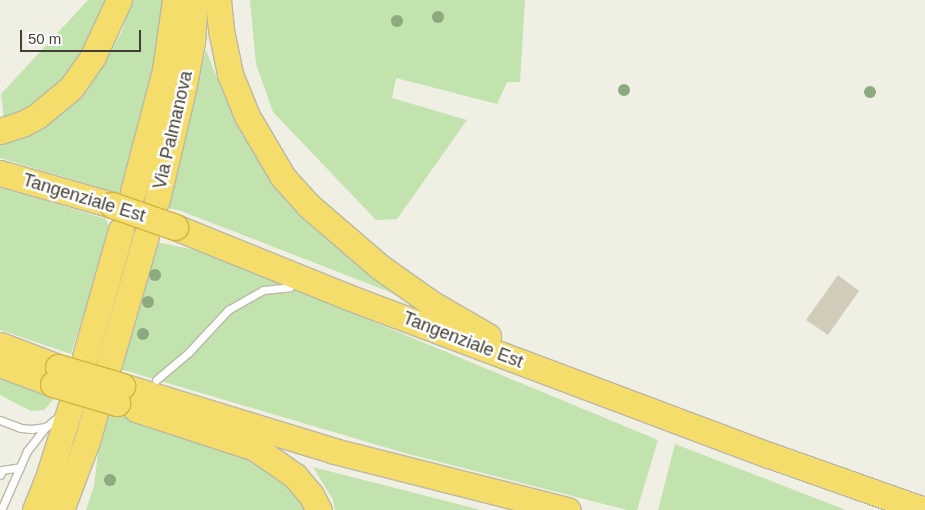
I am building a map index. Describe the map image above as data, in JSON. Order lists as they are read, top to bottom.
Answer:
{
  "streets": {
    "highway": ["Via Palmanova", "Tangenziale Est"]
  },
  "scale_bar": "50 m"
}
